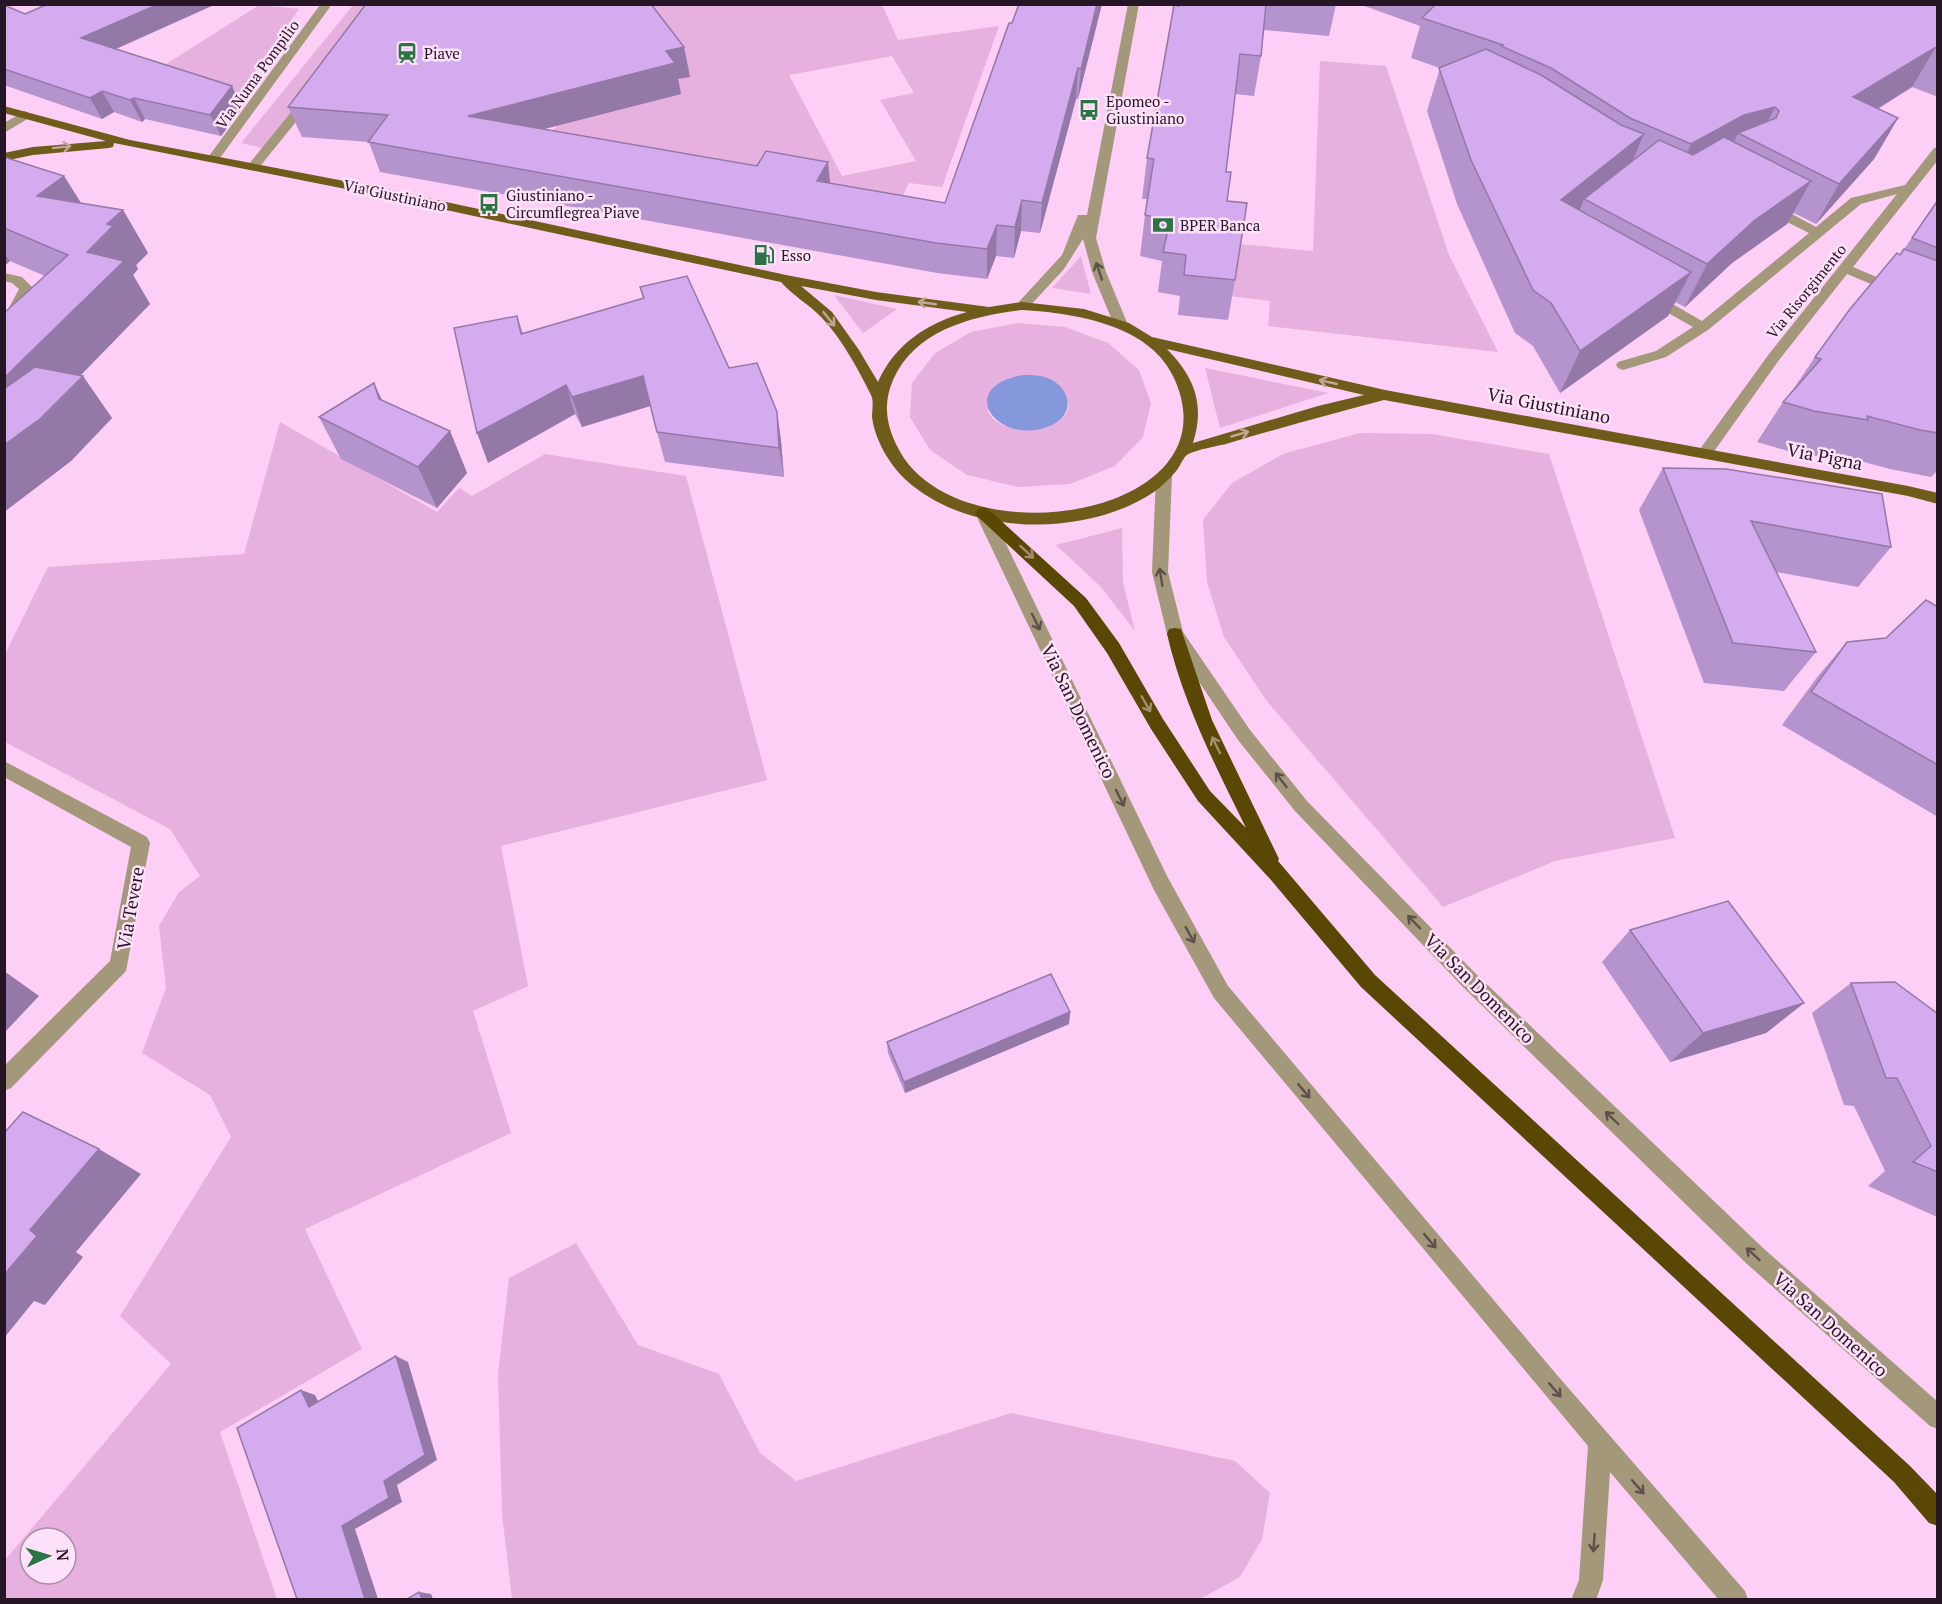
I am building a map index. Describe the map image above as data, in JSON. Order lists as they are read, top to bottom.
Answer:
{
  "streets": {
    "main road": ["Via Giustiniano", "Via Pigna"],
    "street": [
      "Via Numa Pompilio",
      "Via Risorgimento",
      "Via San Domenico",
      "Via Tevere"
    ]
  },
  "crossings": [
    ["Via Numa Pompilio", "Via Giustiniano"],
    ["Via Giustiniano", "Via Risorgimento"],
    ["Via Giustiniano", "Via Pigna"],
    ["Via Risorgimento", "Via Pigna"]
  ],
  "places": {
    "station": ["Piave"],
    "bus stop": ["Epomeo - Giustiniano", "Giustiniano - Circumflegrea Piave"],
    "bank": ["BPER Banca"],
    "fuel station": ["Esso"]
  },
  "north": "right"
}
